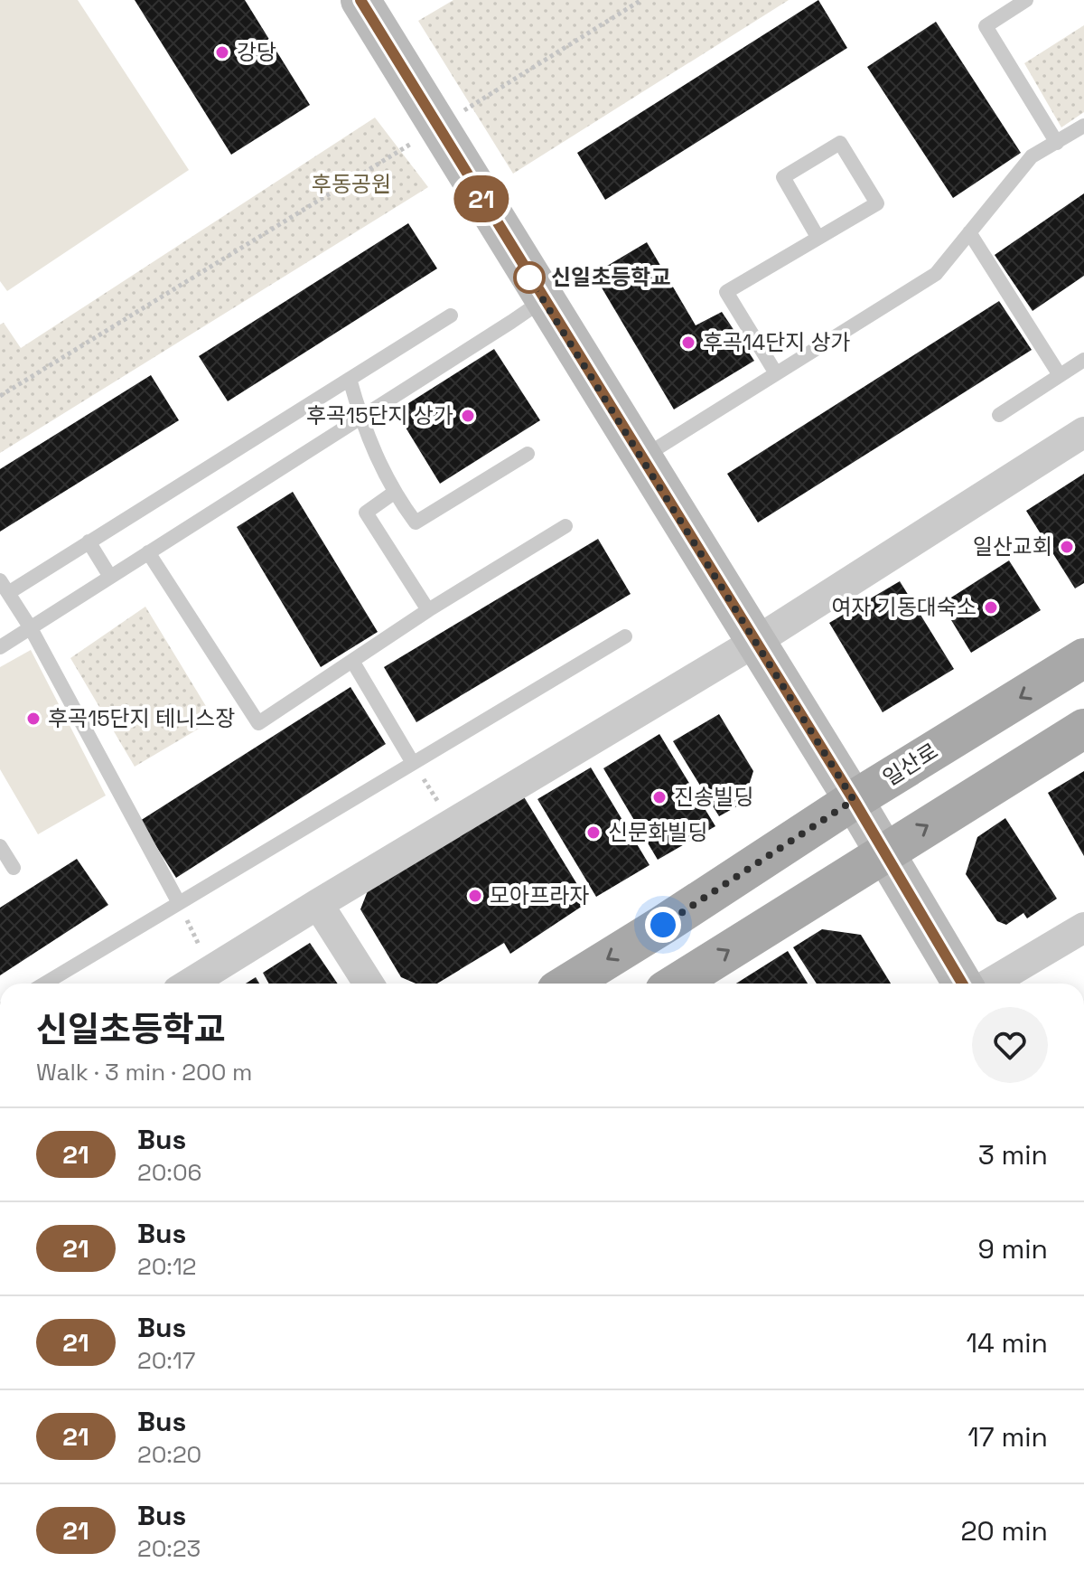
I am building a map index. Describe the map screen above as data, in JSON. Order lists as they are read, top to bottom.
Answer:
{
  "streets": {
    "main road": ["일산로"]
  },
  "parks": ["후동공원"],
  "places": [
    "강당",
    "신일초등학교",
    "후곡14단지 상가",
    "후곡15단지 상가",
    "일산교회",
    "여자 기동대숙소",
    "후곡15단지 테니스장",
    "진송빌딩",
    "신문화빌딩",
    "모아프라자"
  ],
  "lines": ["bus line 21"],
  "page": {
    "on_map": "21",
    "heading": ["신일초등학교", "Walk · 3 min · 200 m"],
    "list": [
      {
        "mark": "21",
        "name": "Bus",
        "note": "20:06",
        "value": "3 min"
      },
      {
        "mark": "21",
        "name": "Bus",
        "note": "20:12",
        "value": "9 min"
      },
      {
        "mark": "21",
        "name": "Bus",
        "note": "20:17",
        "value": "14 min"
      },
      {
        "mark": "21",
        "name": "Bus",
        "note": "20:20",
        "value": "17 min"
      },
      {
        "mark": "21",
        "name": "Bus",
        "note": "20:23",
        "value": "20 min"
      }
    ]
  }
}
